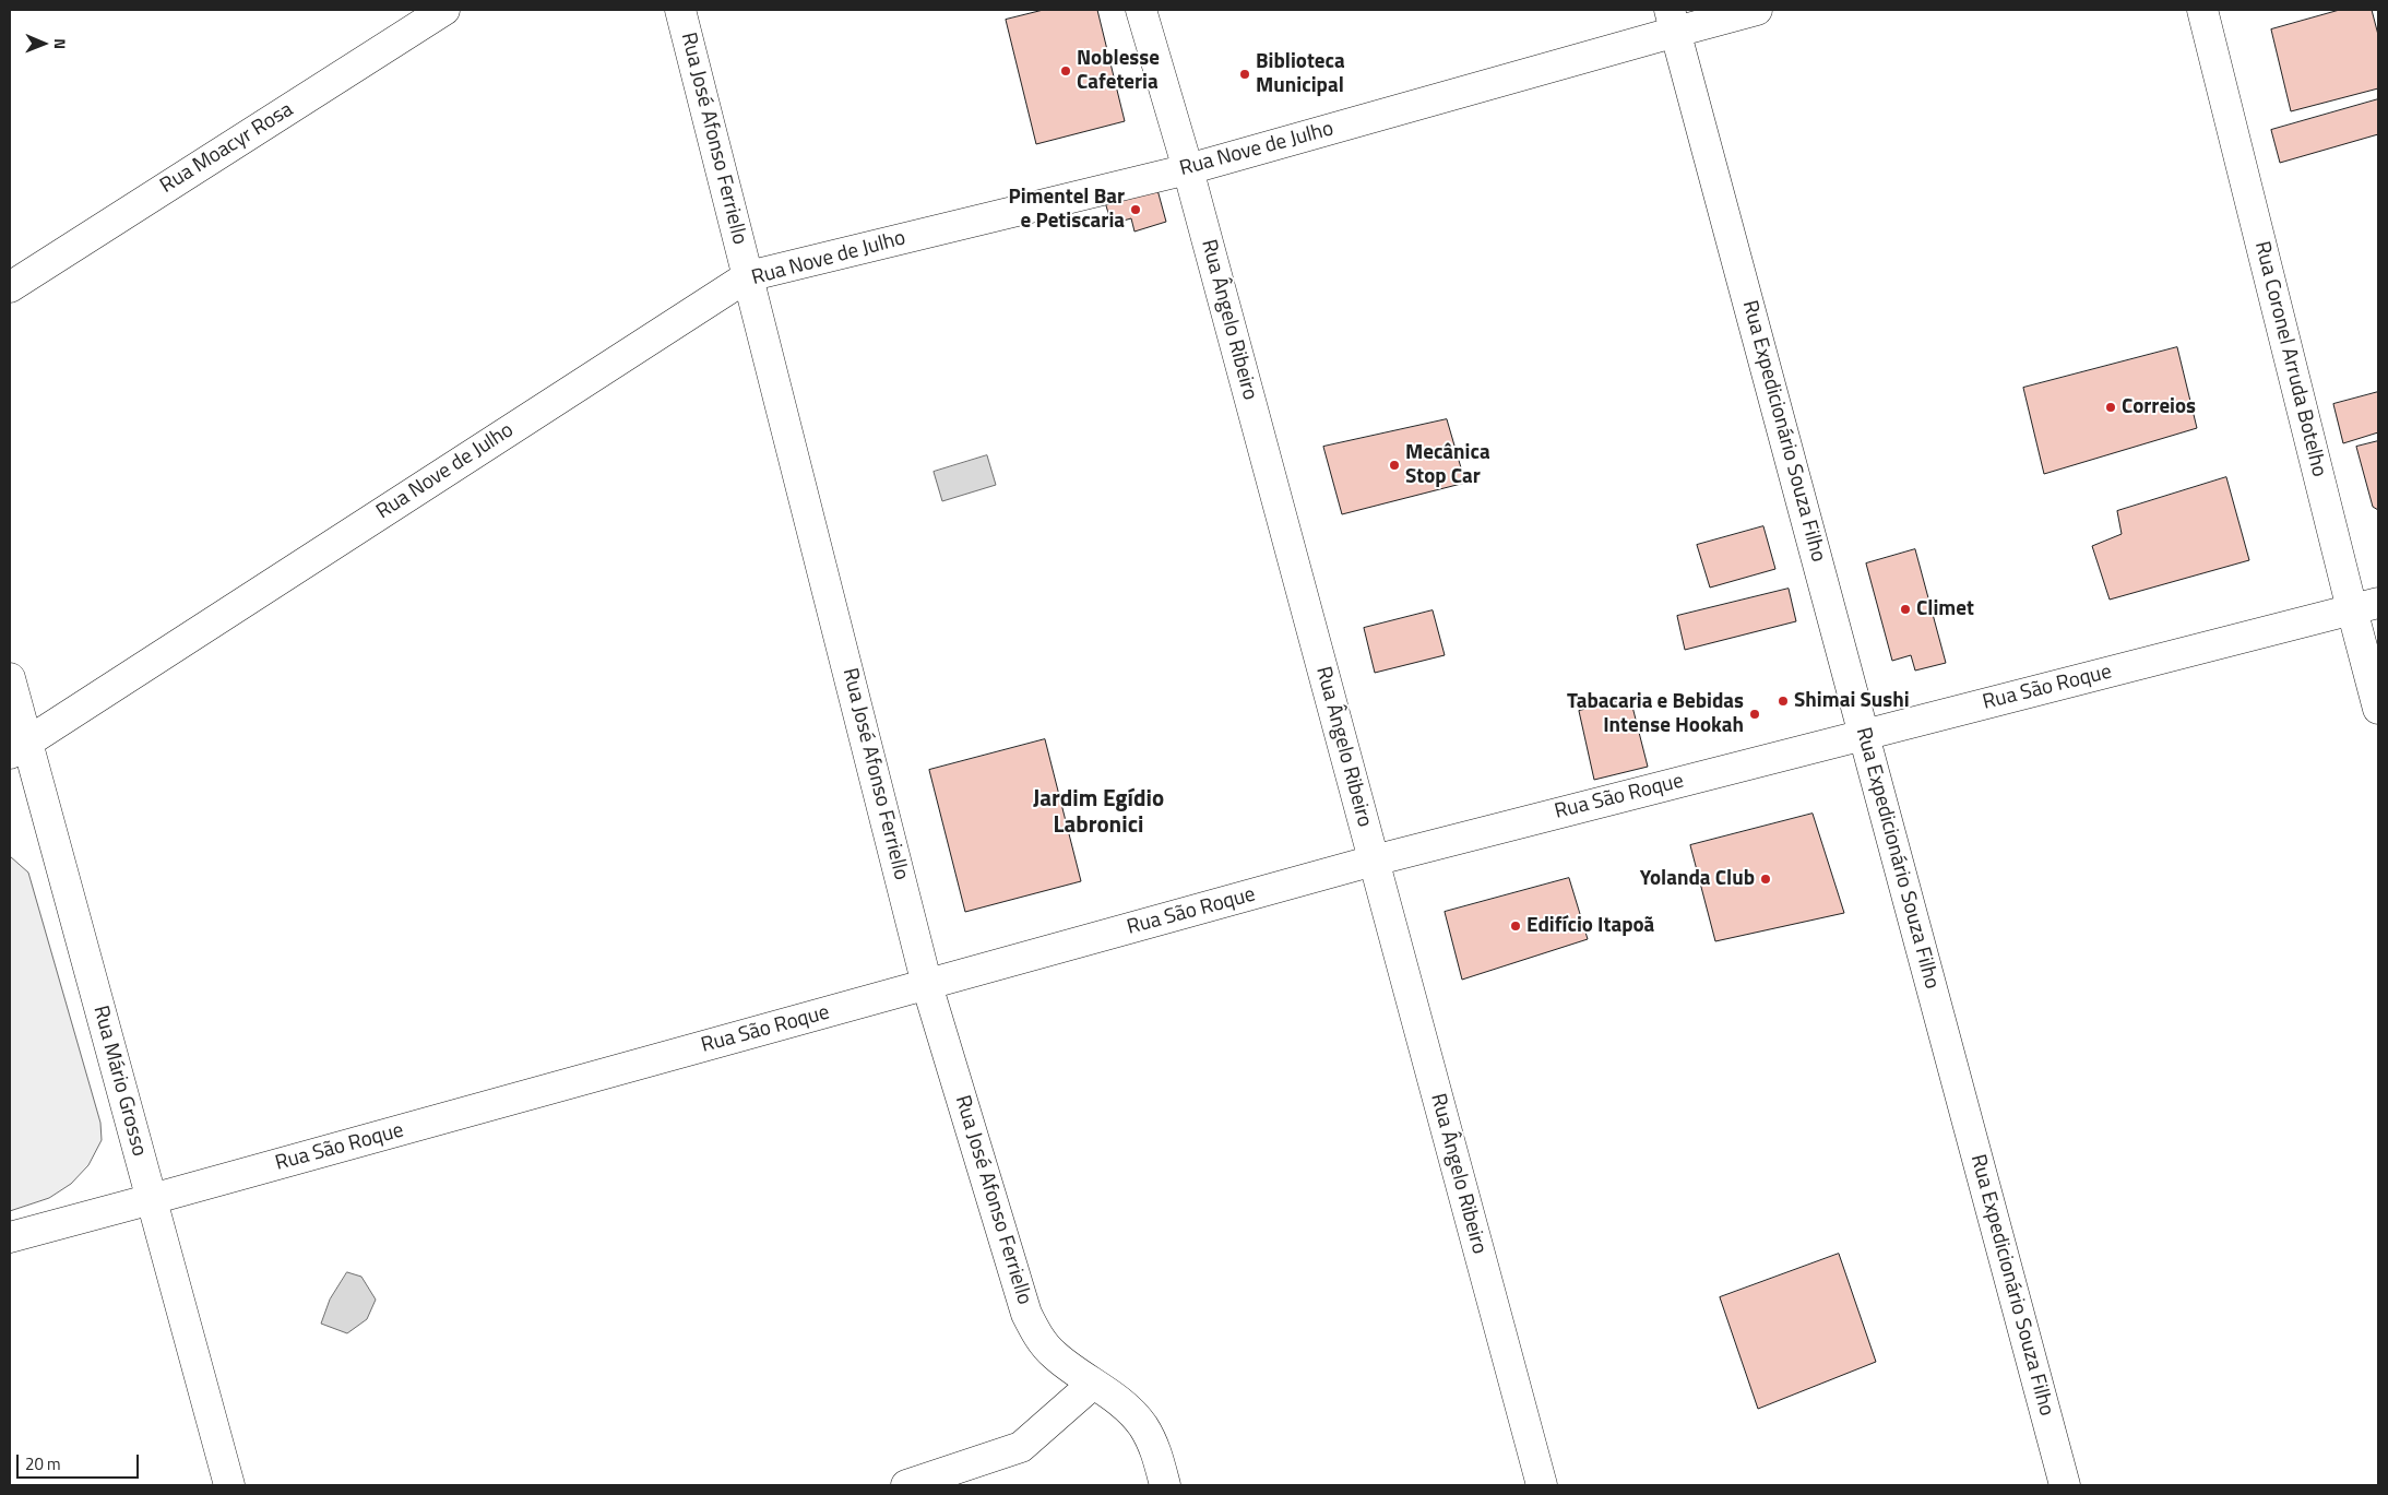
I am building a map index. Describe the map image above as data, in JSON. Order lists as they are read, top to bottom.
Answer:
{
  "streets": {
    "street": [
      "Rua José Afonso Ferriello",
      "Rua Moacyr Rosa",
      "Rua Nove de Julho",
      "Rua Ângelo Ribeiro",
      "Rua Coronel Arruda Botelho",
      "Rua Expedicionário Souza Filho",
      "Rua São Roque",
      "Rua Mário Grosso"
    ]
  },
  "crossings": [
    ["Rua José Afonso Ferriello", "Rua Nove de Julho"],
    ["Rua José Afonso Ferriello", "Rua São Roque"],
    ["Rua Nove de Julho", "Rua Ângelo Ribeiro"],
    ["Rua Nove de Julho", "Rua Expedicionário Souza Filho"],
    ["Rua Nove de Julho", "Rua Mário Grosso"],
    ["Rua Ângelo Ribeiro", "Rua São Roque"],
    ["Rua Coronel Arruda Botelho", "Rua São Roque"],
    ["Rua Expedicionário Souza Filho", "Rua São Roque"],
    ["Rua São Roque", "Rua Mário Grosso"]
  ],
  "districts": ["Jardim Egídio Labronici"],
  "places": [
    "Noblesse Cafeteria",
    "Biblioteca Municipal",
    "Pimentel Bar e Petiscaria",
    "Correios",
    "Mecânica Stop Car",
    "Climet",
    "Shimai Sushi",
    "Tabacaria e Bebidas Intense Hookah",
    "Yolanda Club",
    "Edifício Itapoã"
  ],
  "scale_bar": "20 m",
  "north": "right"
}
